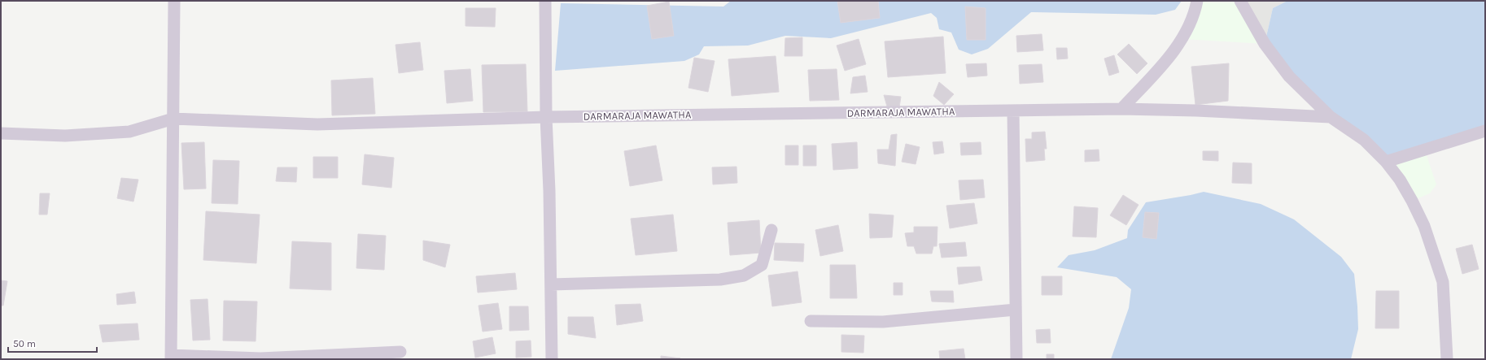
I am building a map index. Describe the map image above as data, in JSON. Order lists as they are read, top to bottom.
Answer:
{
  "streets": {
    "street": ["DARMARAJA MAWATHA"]
  },
  "scale_bar": "50 m"
}
